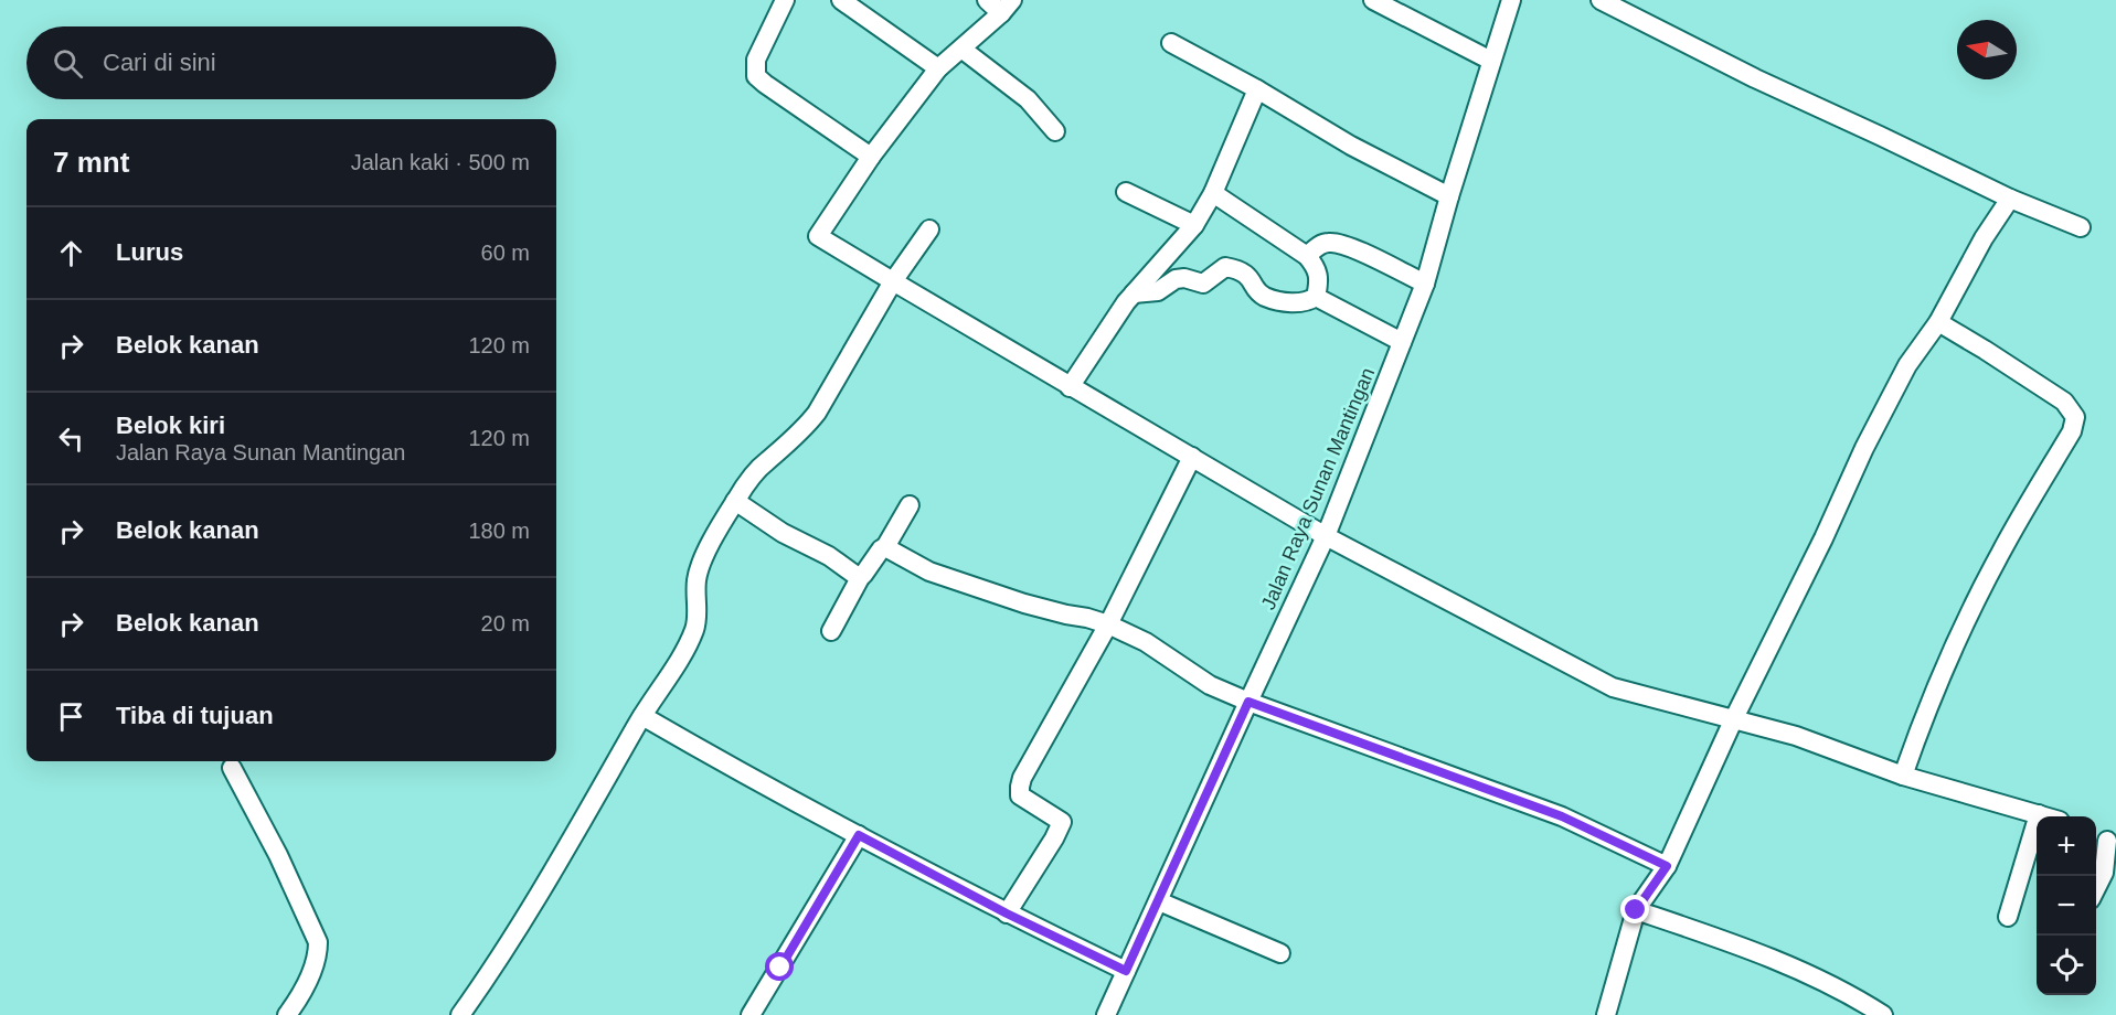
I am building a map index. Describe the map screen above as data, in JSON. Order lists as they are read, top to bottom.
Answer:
{
  "streets": {
    "street": ["Jalan Raya Sunan Mantingan"]
  },
  "north": "left",
  "page": {
    "search": "Cari di sini",
    "heading": ["7 mnt", "Jalan kaki · 500 m"],
    "list": [
      ["Lurus", "60 m"],
      ["Belok kanan", "120 m"],
      ["Belok kiri", "Jalan Raya Sunan Mantingan", "120 m"],
      ["Belok kanan", "180 m"],
      ["Belok kanan", "20 m"],
      "Tiba di tujuan"
    ],
    "map_buttons": ["+", "−"]
  }
}
